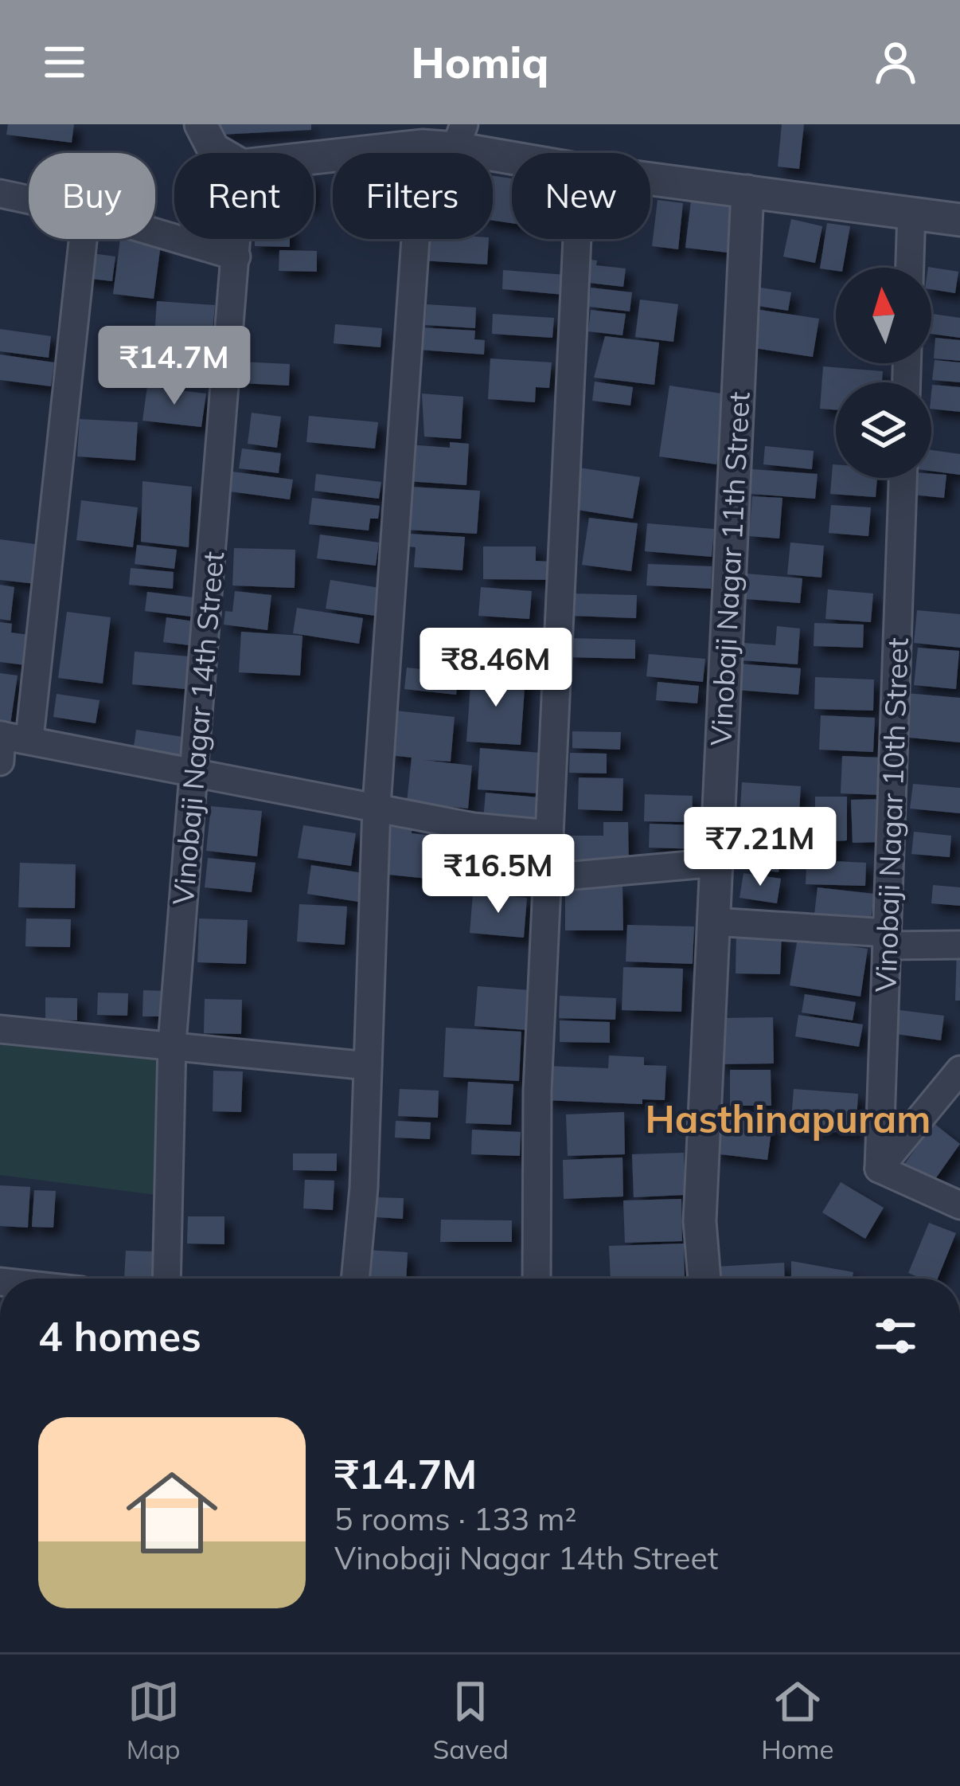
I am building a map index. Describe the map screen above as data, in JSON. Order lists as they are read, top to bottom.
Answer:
{
  "streets": {
    "street": ["Vinobaji Nagar 11th Street", "Vinobaji Nagar 14th Street", "Vinobaji Nagar 10th Street"]
  },
  "districts": ["Hasthinapuram"],
  "north": "top",
  "page": {
    "header": "Homiq",
    "chip": [
      "Buy",
      "Rent",
      "Filters",
      "New"
    ],
    "price": [
      "₹14.7M",
      "₹8.46M",
      "₹7.21M",
      "₹16.5M"
    ],
    "heading": "4 homes",
    "list": [
      {
        "name": "₹14.7M",
        "note": "5 rooms · 133 m² · Vinobaji Nagar 14th Street"
      }
    ],
    "tabs": ["Map", "Saved", "Home"]
  }
}
